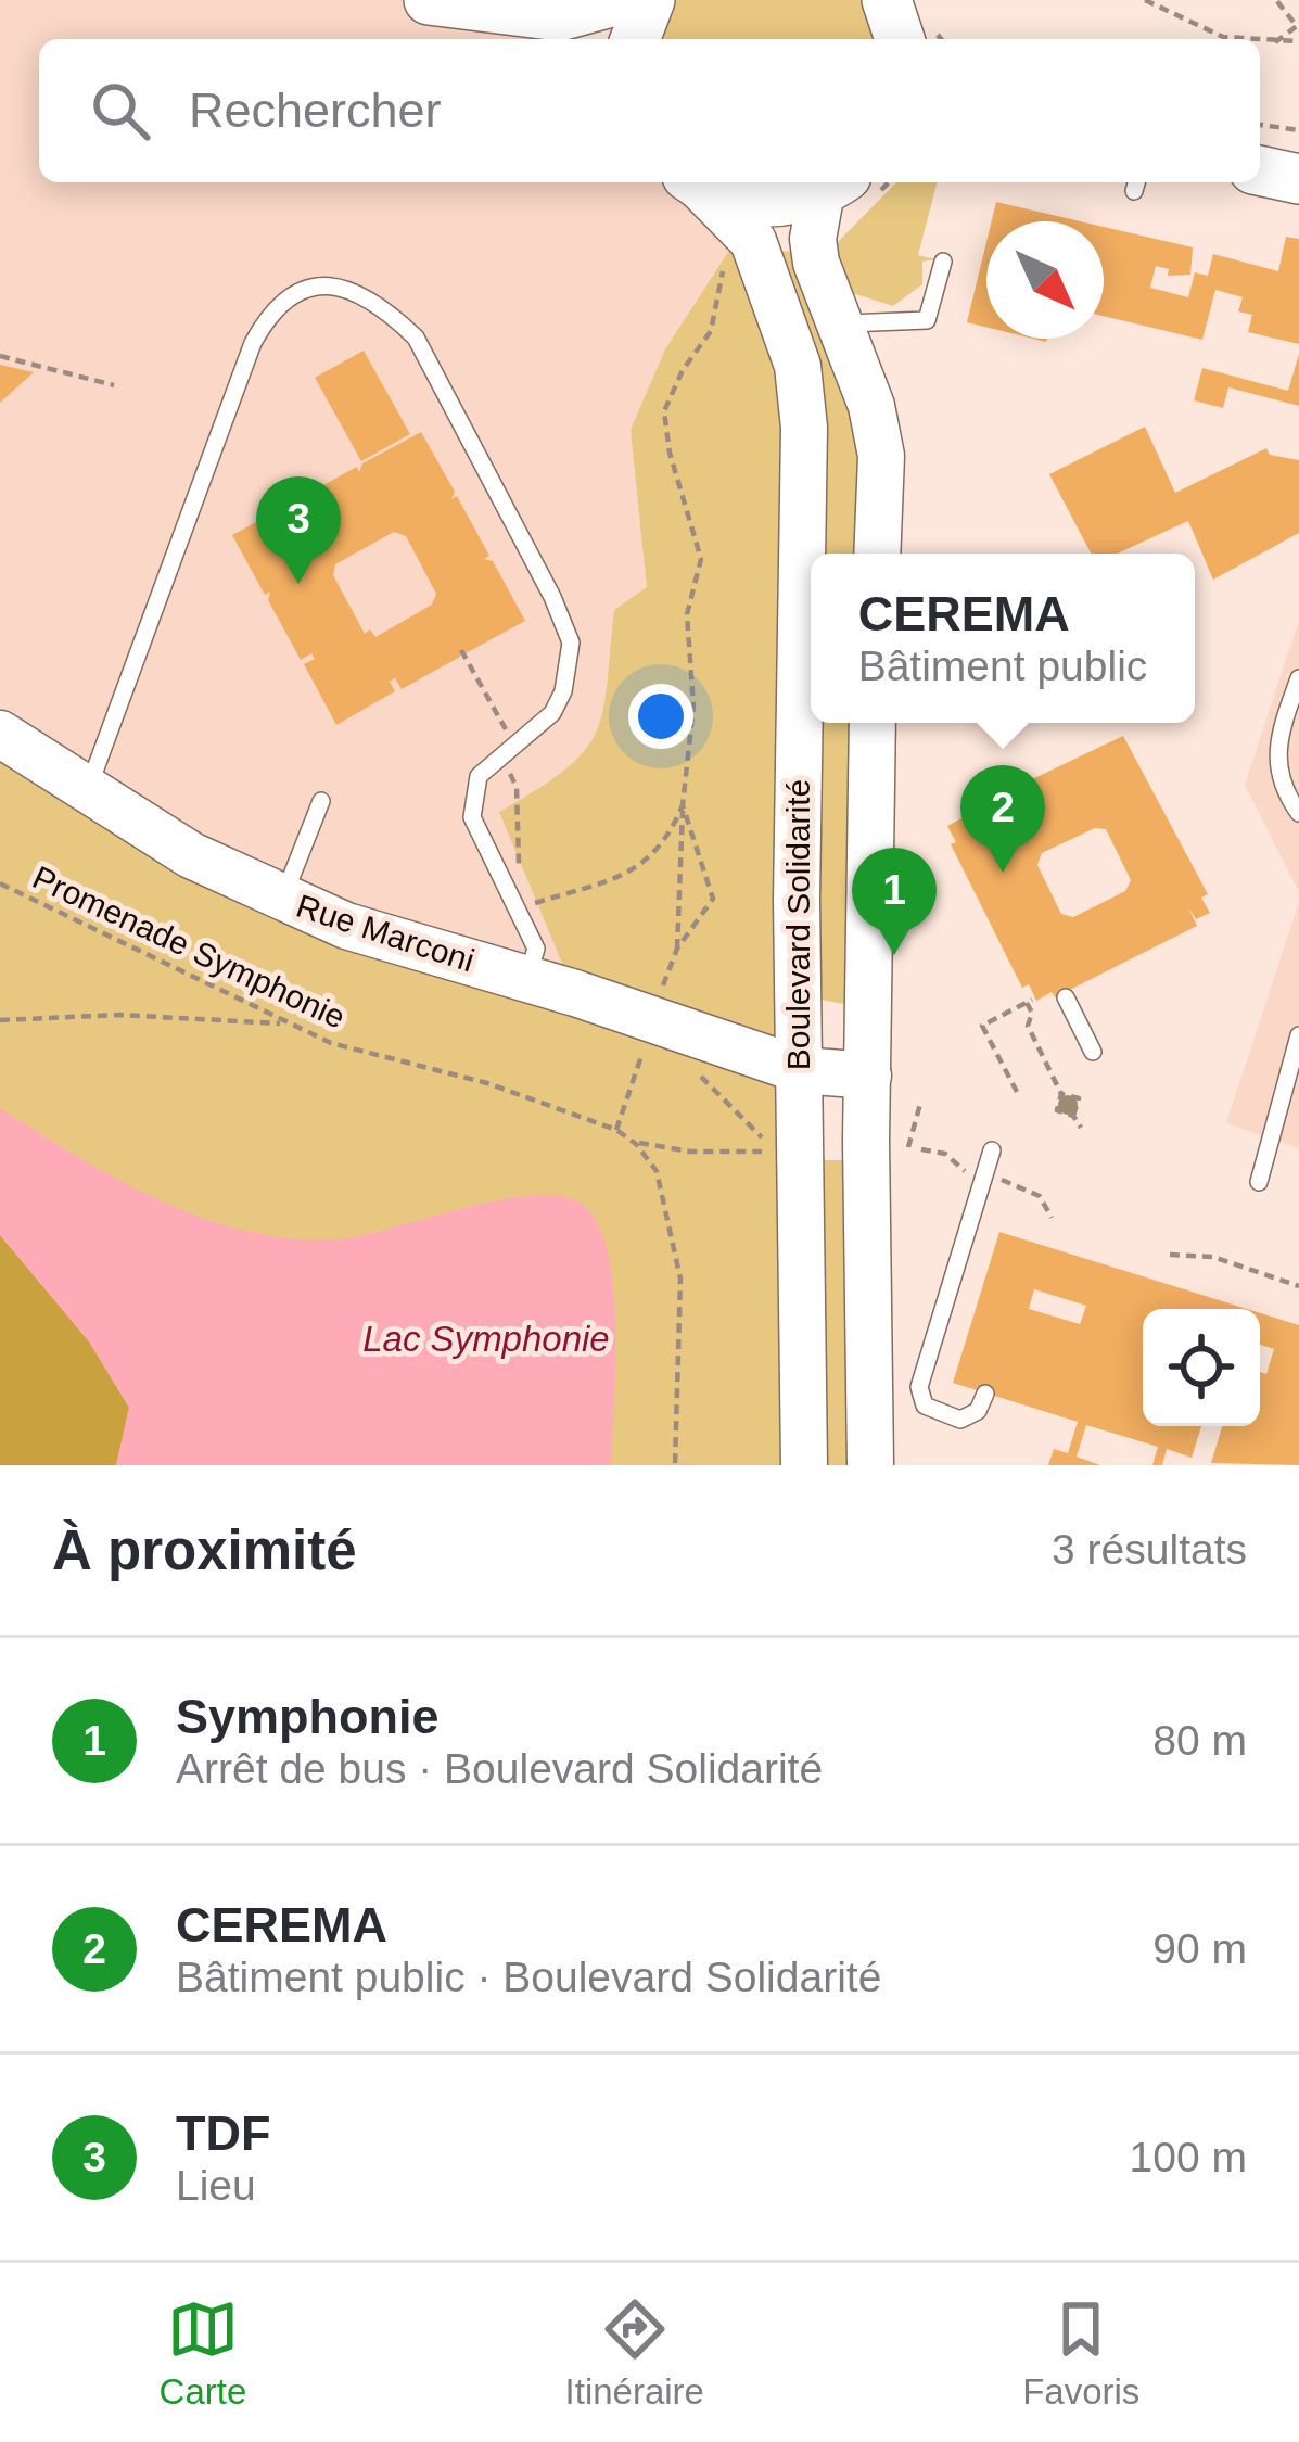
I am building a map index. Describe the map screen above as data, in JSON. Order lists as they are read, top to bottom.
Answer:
{
  "streets": {
    "main road": ["Boulevard Solidarité", "Rue Marconi"],
    "path": ["Promenade Symphonie"]
  },
  "crossings": [
    ["Boulevard Solidarité", "Rue Marconi"]
  ],
  "water": ["Lac Symphonie"],
  "north": "bottom right",
  "page": {
    "search": "Rechercher",
    "pins": ["3", "2", "1"],
    "popup": ["CEREMA", "Bâtiment public"],
    "heading": ["À proximité", "3 résultats"],
    "list": [
      {
        "mark": "1",
        "name": "Symphonie",
        "note": "Arrêt de bus · Boulevard Solidarité",
        "value": "80 m"
      },
      {
        "mark": "2",
        "name": "CEREMA",
        "note": "Bâtiment public · Boulevard Solidarité",
        "value": "90 m"
      },
      {
        "mark": "3",
        "name": "TDF",
        "note": "Lieu",
        "value": "100 m"
      }
    ],
    "nav": ["Carte", "Itinéraire", "Favoris"]
  }
}
